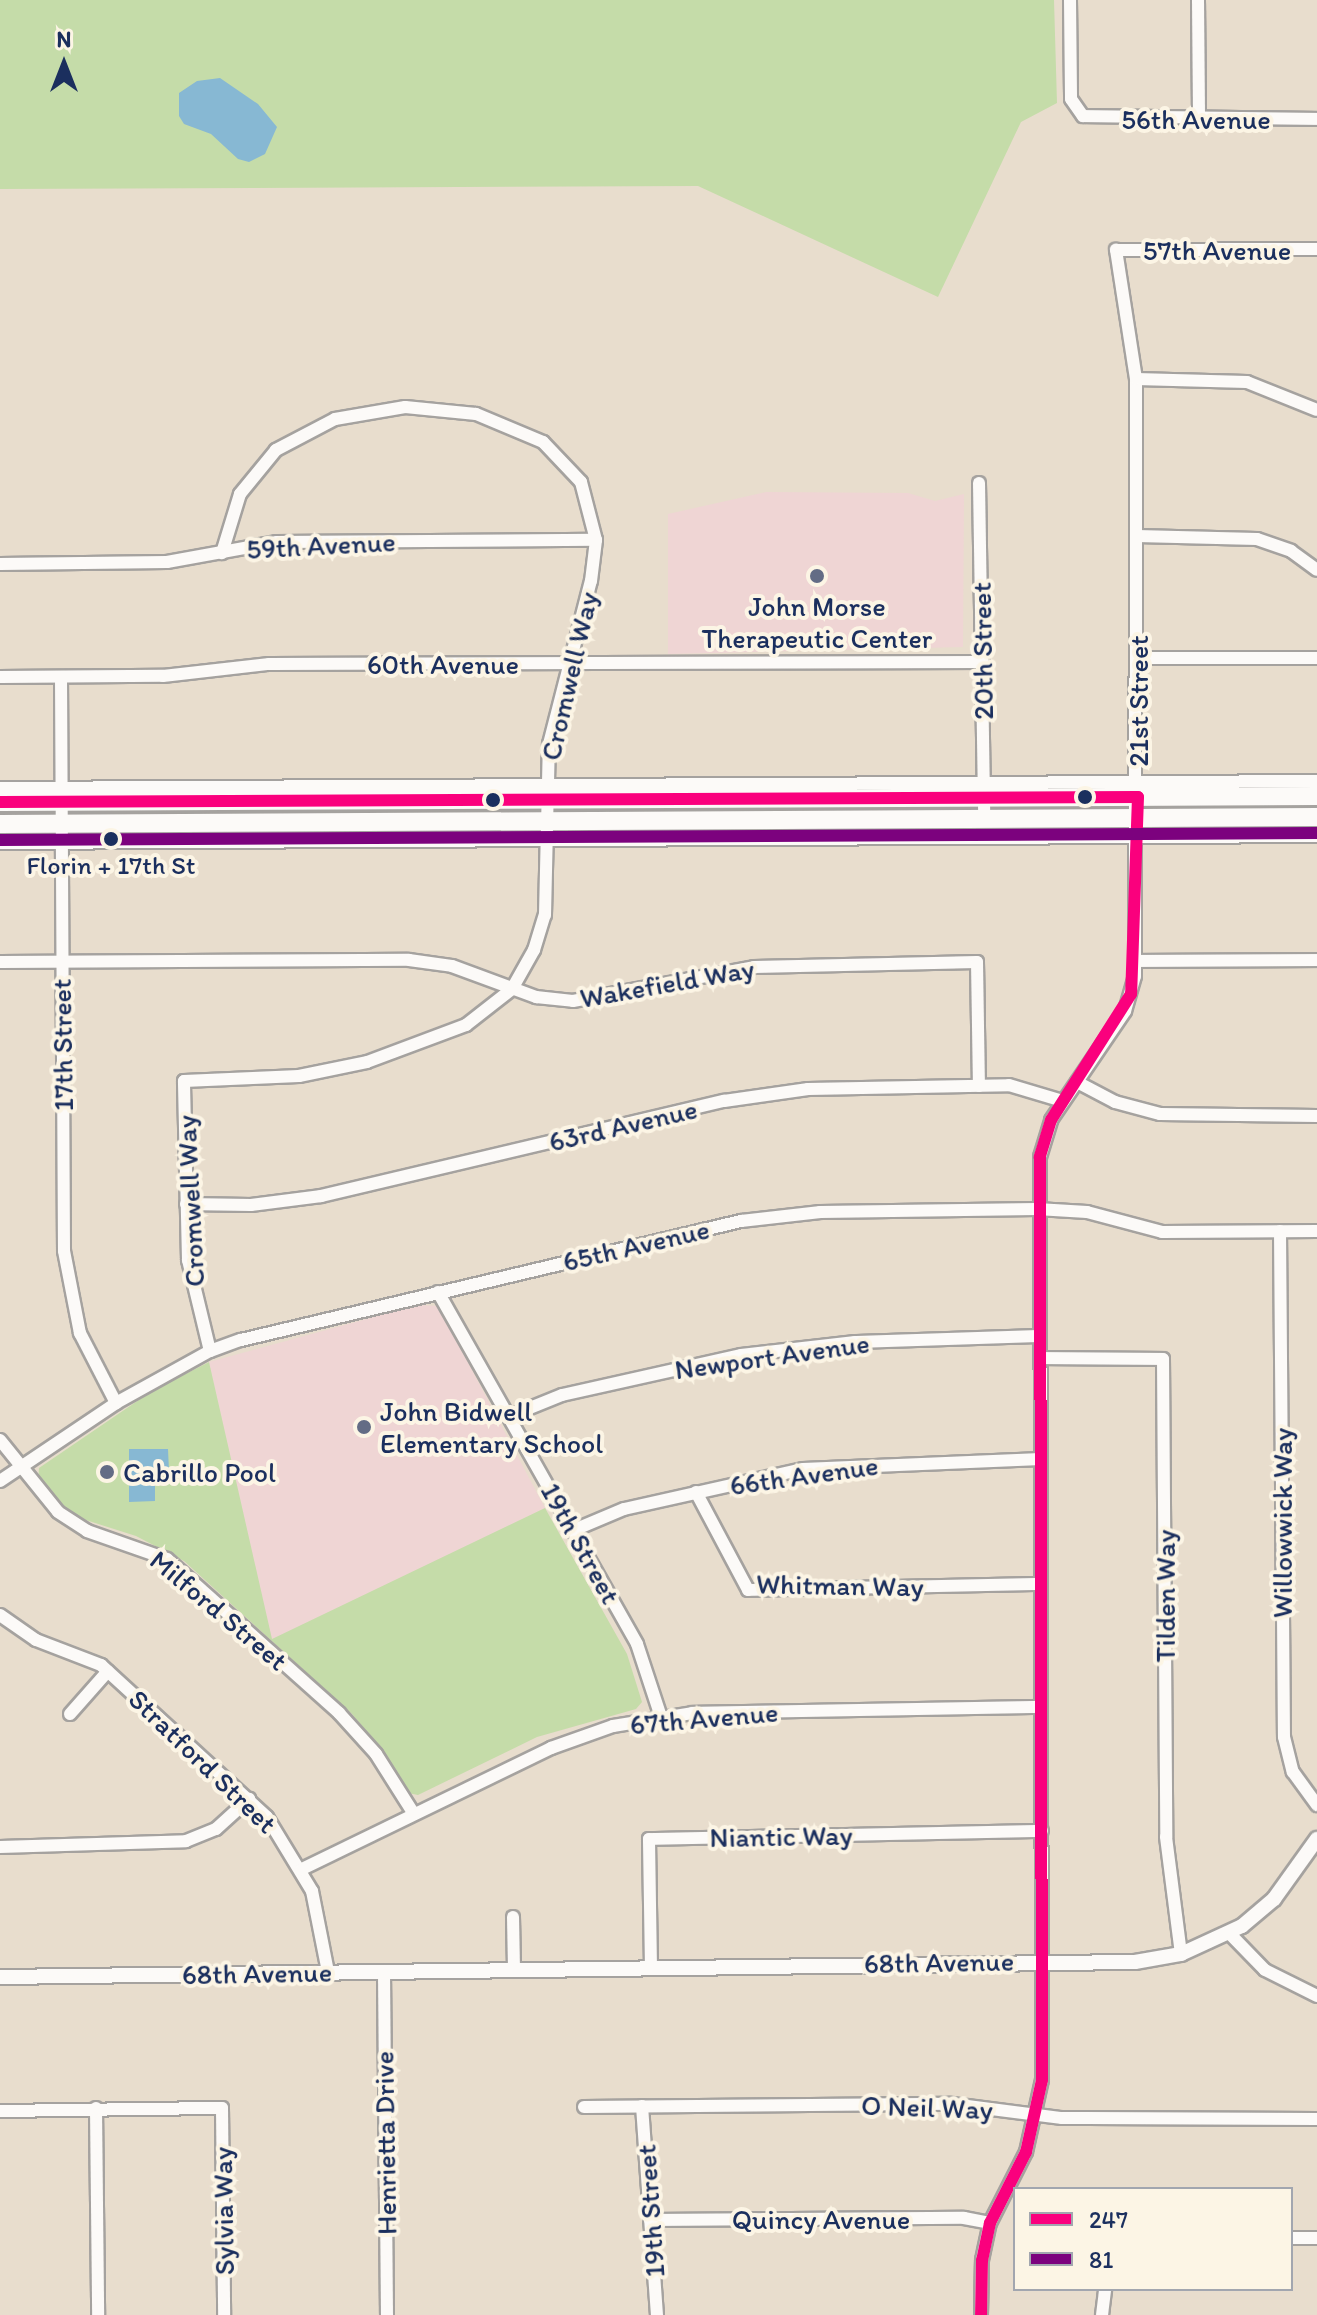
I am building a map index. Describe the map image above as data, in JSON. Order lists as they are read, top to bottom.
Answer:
{
  "streets": {
    "street": [
      "56th Avenue",
      "57th Avenue",
      "59th Avenue",
      "20th Street",
      "60th Avenue",
      "Cromwell Way",
      "21st Street",
      "Wakefield Way",
      "17th Street",
      "63rd Avenue",
      "65th Avenue",
      "Newport Avenue",
      "66th Avenue",
      "Willowwick Way",
      "19th Street",
      "Whitman Way",
      "Tilden Way",
      "Milford Street",
      "67th Avenue",
      "Stratford Street",
      "Niantic Way",
      "68th Avenue",
      "O Neil Way",
      "Henrietta Drive",
      "Sylvia Way",
      "Quincy Avenue"
    ]
  },
  "crossings": [
    ["57th Avenue", "21st Street"],
    ["59th Avenue", "Cromwell Way"],
    ["20th Street", "60th Avenue"],
    ["60th Avenue", "Cromwell Way"],
    ["60th Avenue", "17th Street"],
    ["Cromwell Way", "Wakefield Way"],
    ["Cromwell Way", "63rd Avenue"],
    ["Cromwell Way", "65th Avenue"],
    ["21st Street", "63rd Avenue"],
    ["21st Street", "65th Avenue"],
    ["21st Street", "Newport Avenue"],
    ["21st Street", "66th Avenue"],
    ["21st Street", "Whitman Way"],
    ["21st Street", "Tilden Way"],
    ["21st Street", "67th Avenue"],
    ["21st Street", "Niantic Way"],
    ["21st Street", "68th Avenue"],
    ["21st Street", "O Neil Way"],
    ["21st Street", "Quincy Avenue"],
    ["Wakefield Way", "17th Street"],
    ["Wakefield Way", "63rd Avenue"],
    ["17th Street", "65th Avenue"],
    ["65th Avenue", "Willowwick Way"],
    ["65th Avenue", "19th Street"],
    ["65th Avenue", "Milford Street"],
    ["Newport Avenue", "19th Street"],
    ["66th Avenue", "19th Street"],
    ["66th Avenue", "Whitman Way"],
    ["19th Street", "67th Avenue"],
    ["19th Street", "O Neil Way"],
    ["19th Street", "Quincy Avenue"],
    ["Tilden Way", "68th Avenue"],
    ["Milford Street", "67th Avenue"],
    ["67th Avenue", "Stratford Street"],
    ["Stratford Street", "68th Avenue"],
    ["Niantic Way", "68th Avenue"],
    ["68th Avenue", "Henrietta Drive"]
  ],
  "places": [
    "John Morse Therapeutic Center",
    "Florin + 17th St",
    "John Bidwell Elementary School",
    "Cabrillo Pool"
  ],
  "lines": ["transit line 247", "transit line 81"],
  "legend": ["247", "81"],
  "north": "top"
}
